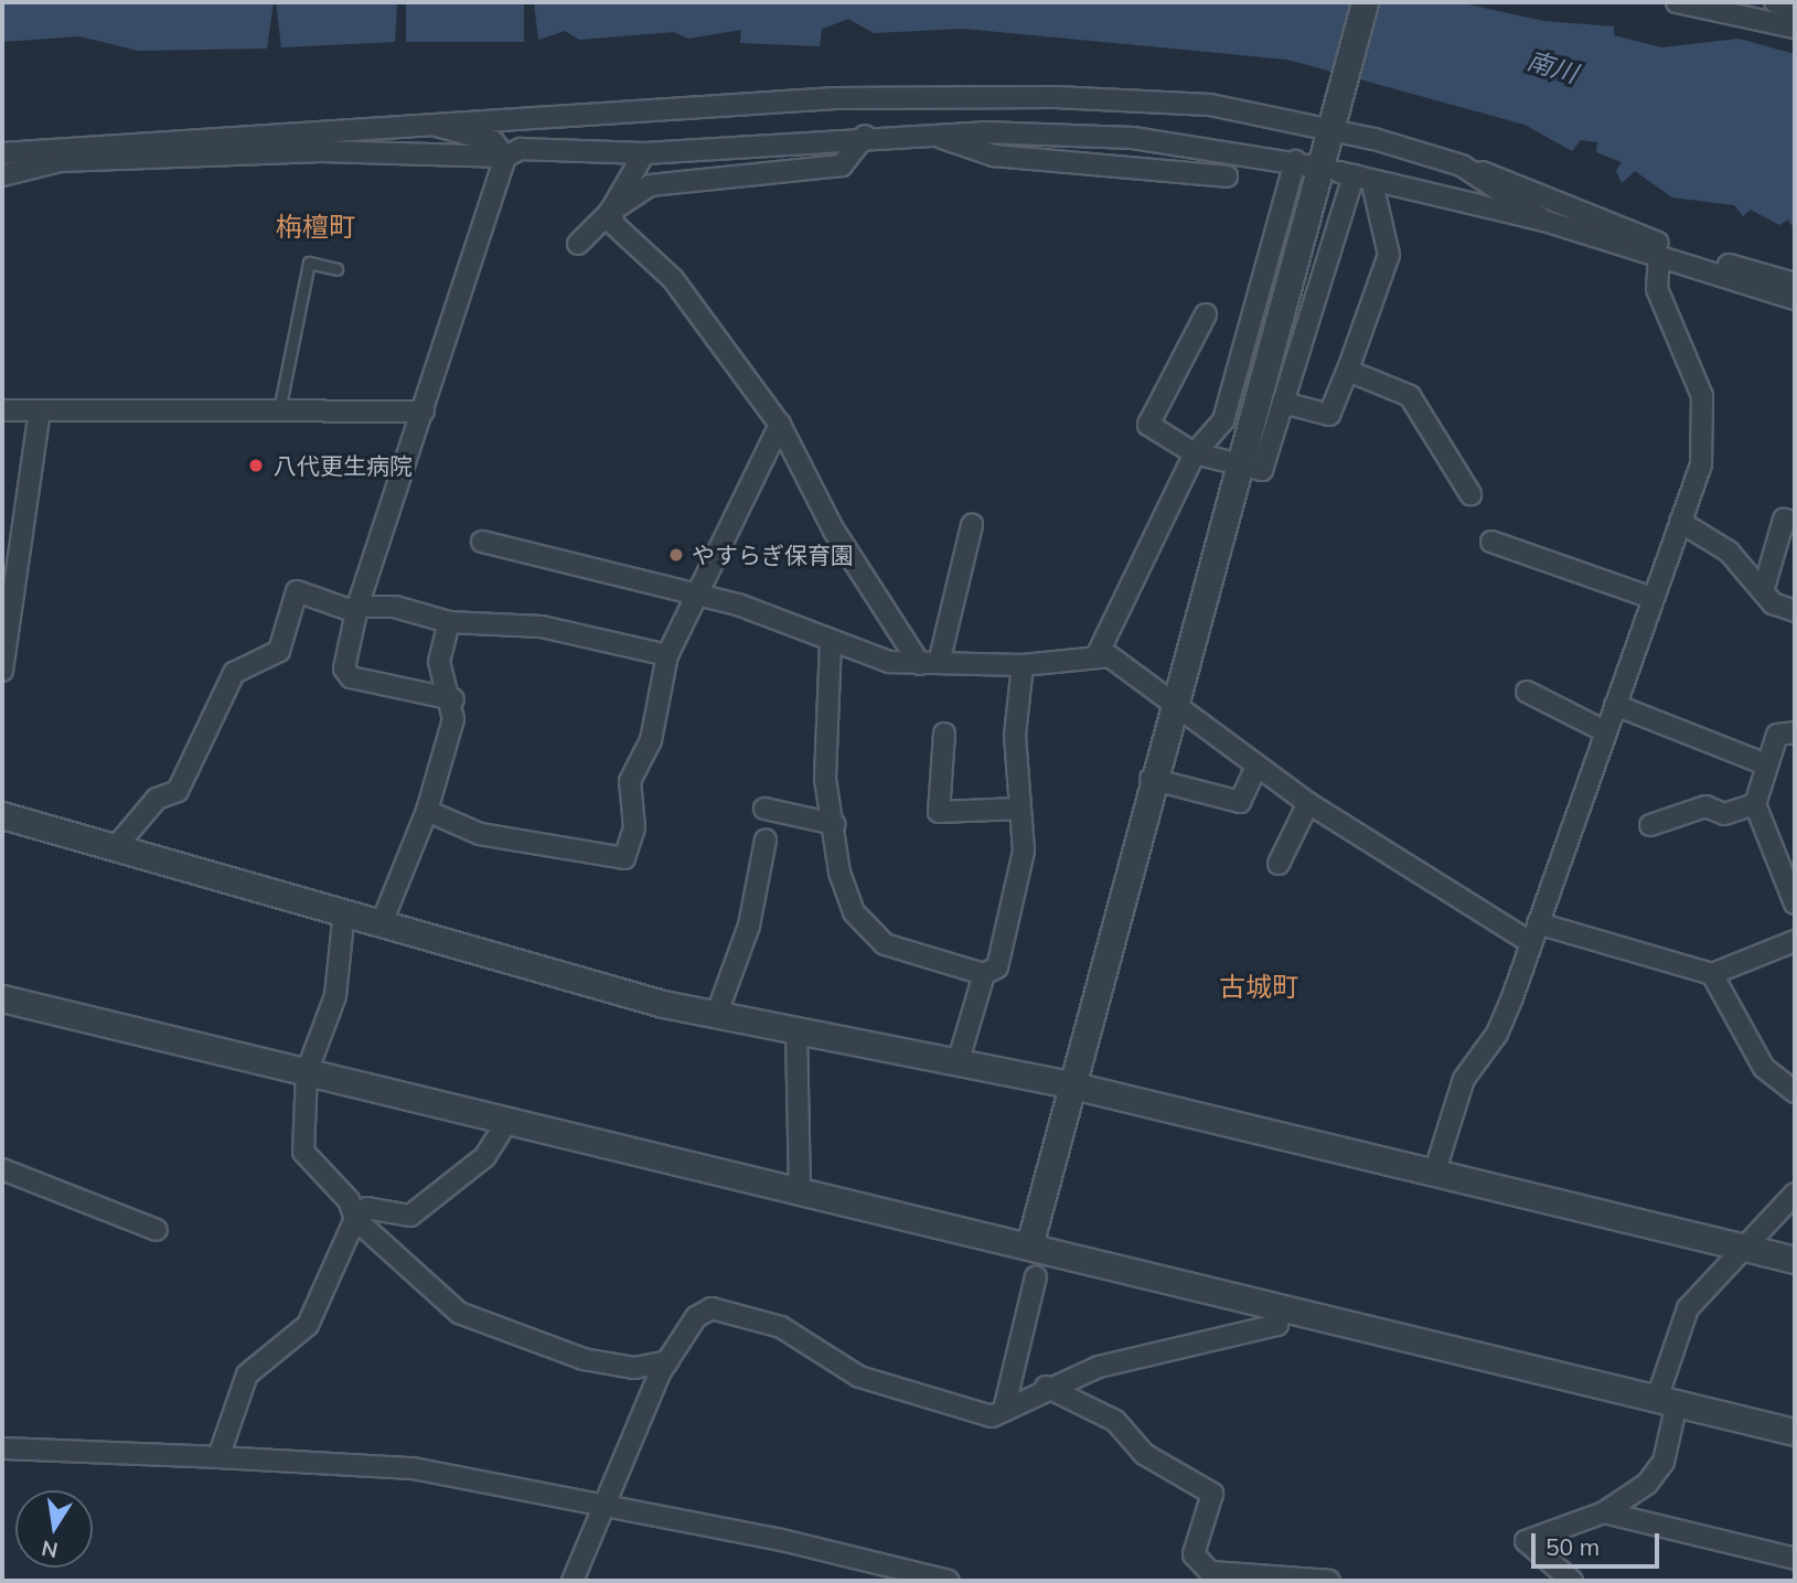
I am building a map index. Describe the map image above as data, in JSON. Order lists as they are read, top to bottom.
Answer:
{
  "districts": ["栴檀町", "古城町"],
  "water": ["南川"],
  "places": ["八代更生病院", "やすらぎ保育園"],
  "scale_bar": "50 m",
  "north": "bottom"
}
